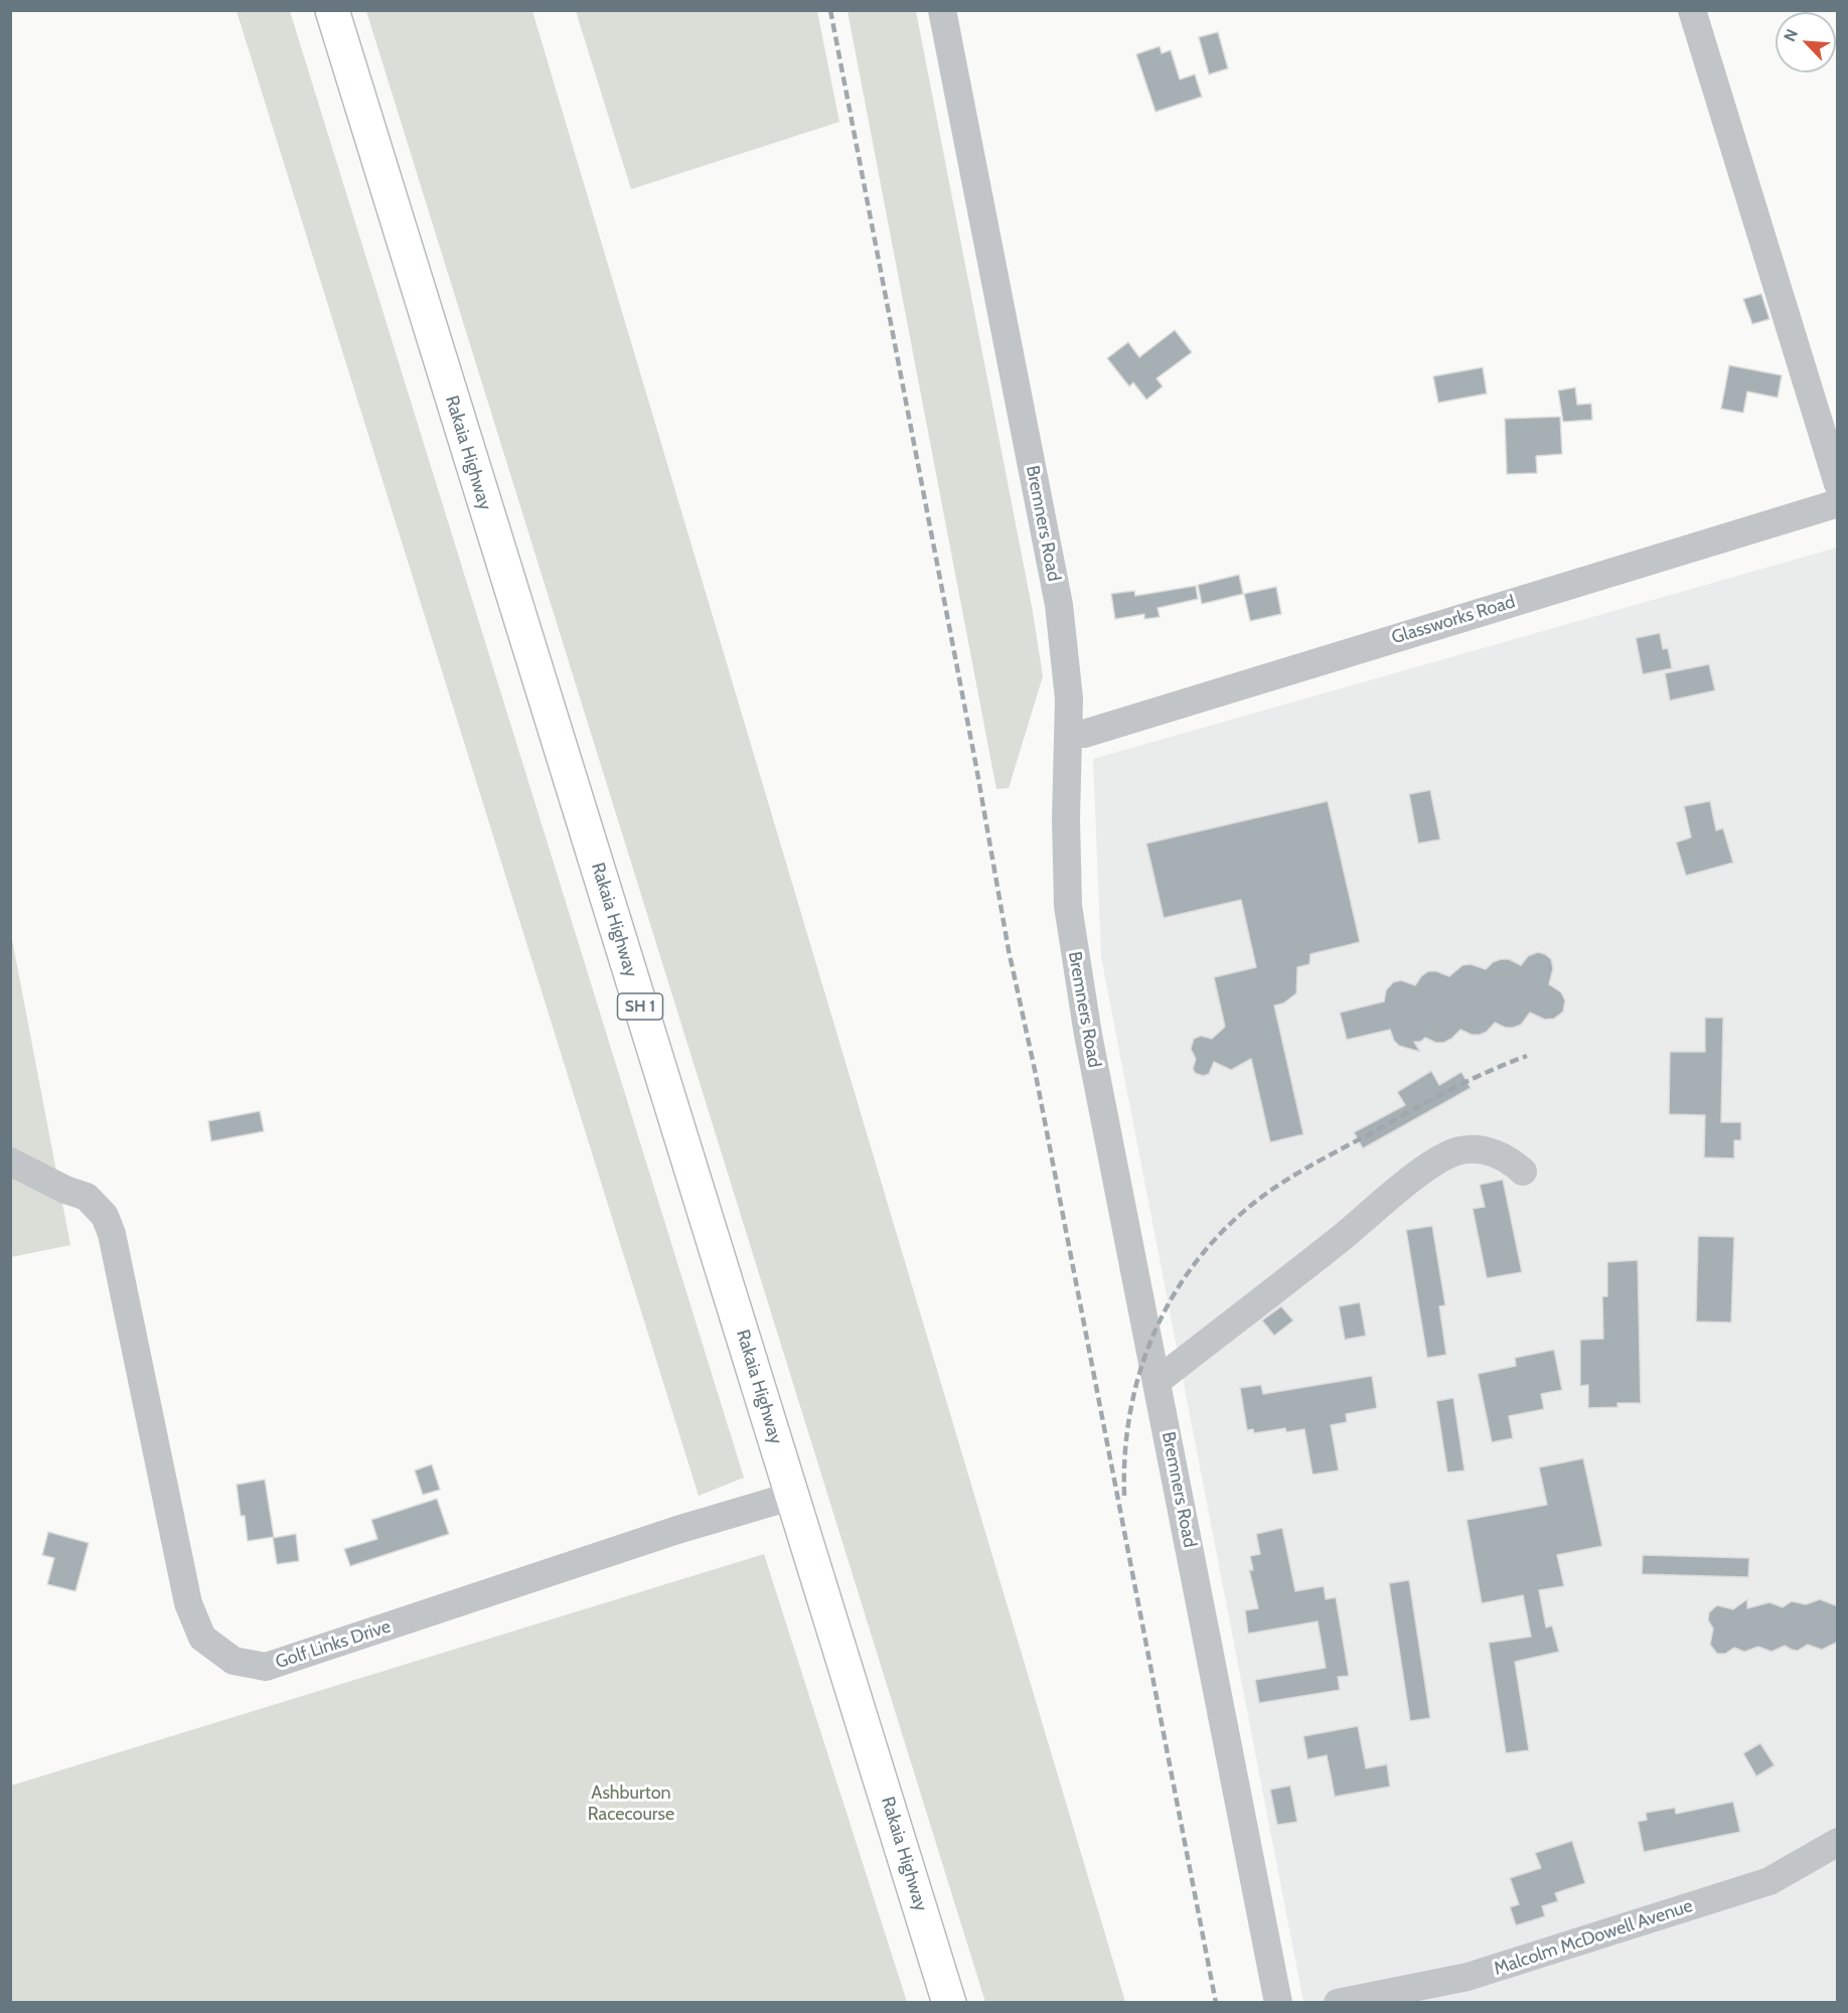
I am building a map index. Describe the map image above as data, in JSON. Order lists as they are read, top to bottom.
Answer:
{
  "streets": {
    "highway": ["Rakaia Highway", "SH 1"],
    "street": [
      "Bremners Road",
      "Glassworks Road",
      "Golf Links Drive",
      "Malcolm McDowell Avenue"
    ]
  },
  "crossings": [
    ["Rakaia Highway", "Golf Links Drive"],
    ["Bremners Road", "Glassworks Road"]
  ],
  "parks": ["Ashburton Racecourse"],
  "north": "top left"
}
